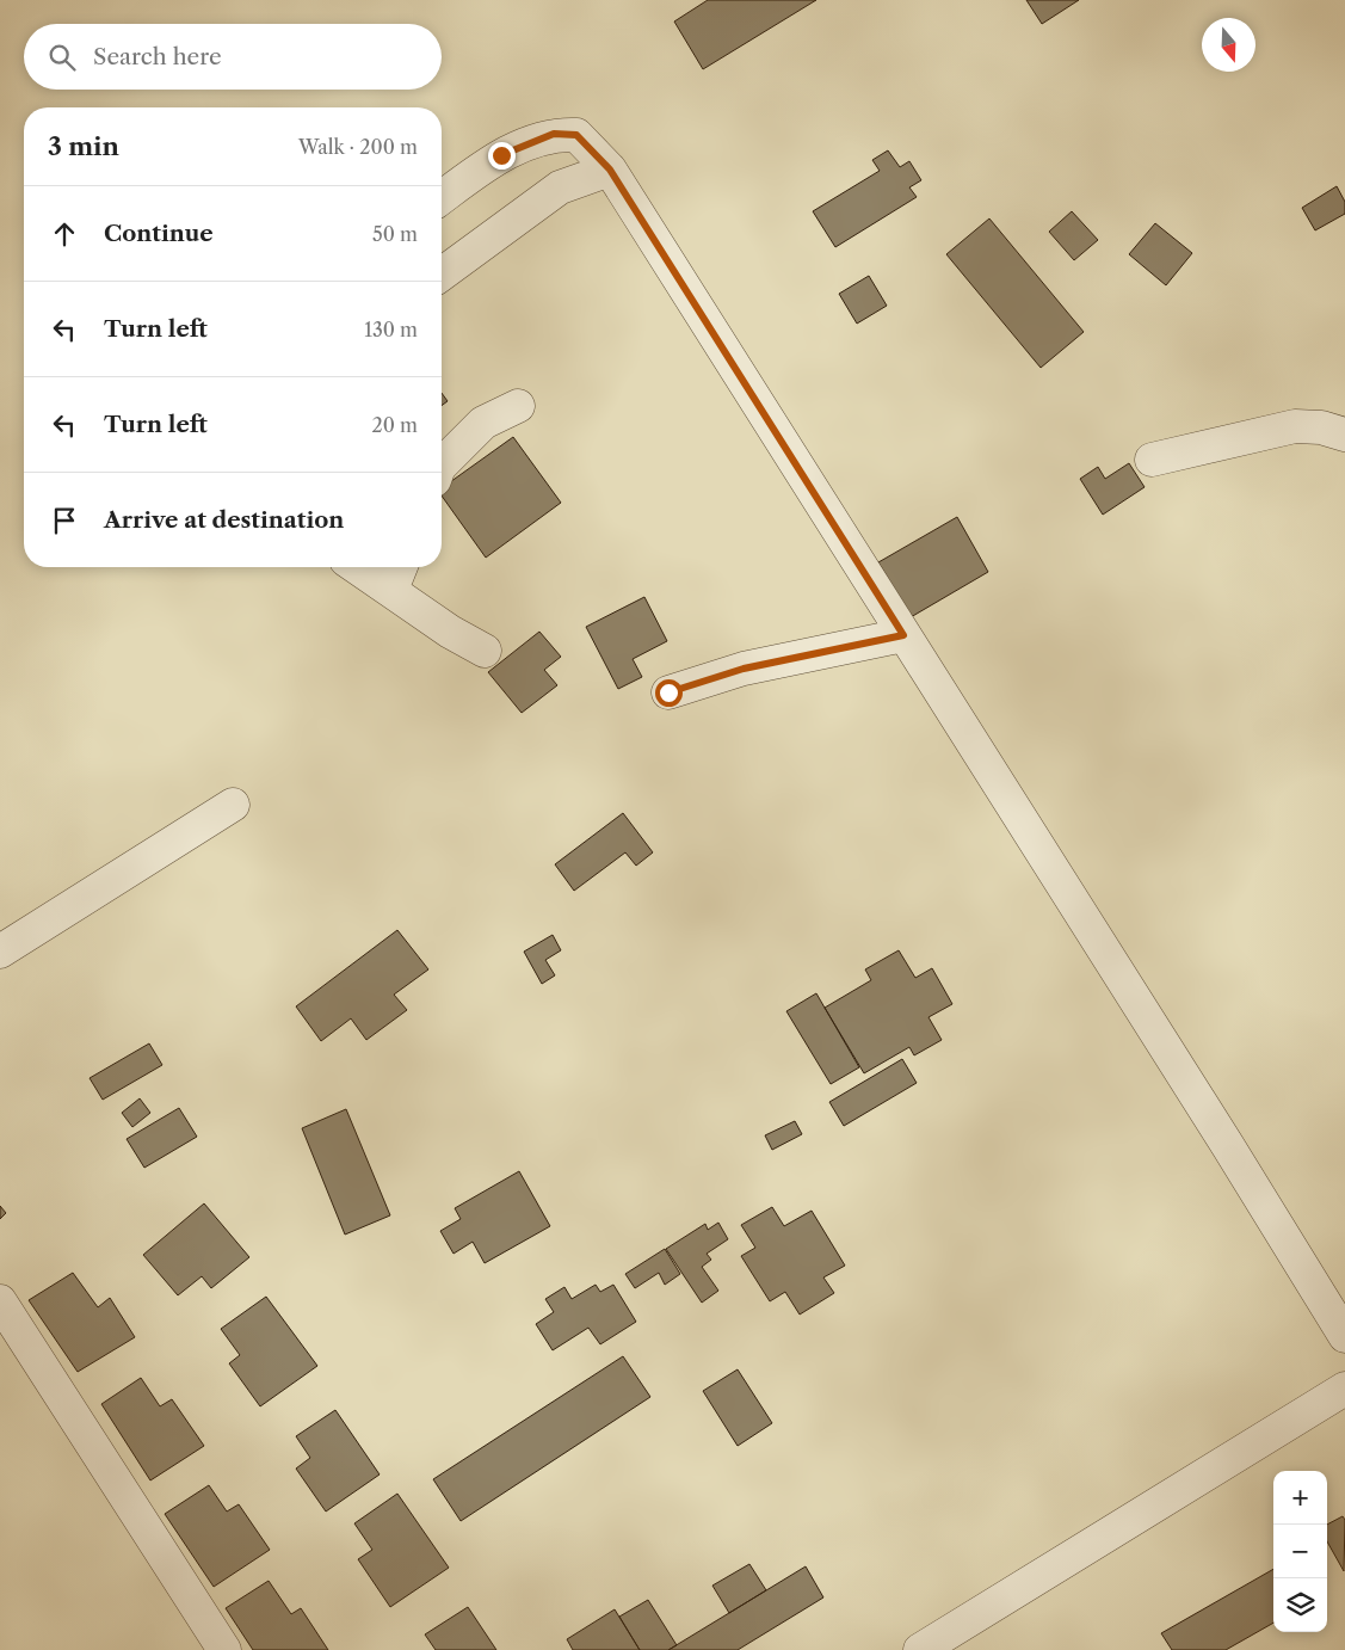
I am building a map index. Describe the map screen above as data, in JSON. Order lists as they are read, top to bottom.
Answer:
{
  "north": "bottom",
  "page": {
    "search": "Search here",
    "heading": ["3 min", "Walk · 200 m"],
    "list": [
      ["Continue", "50 m"],
      ["Turn left", "130 m"],
      ["Turn left", "20 m"],
      "Arrive at destination"
    ],
    "map_buttons": ["+", "−"]
  }
}
